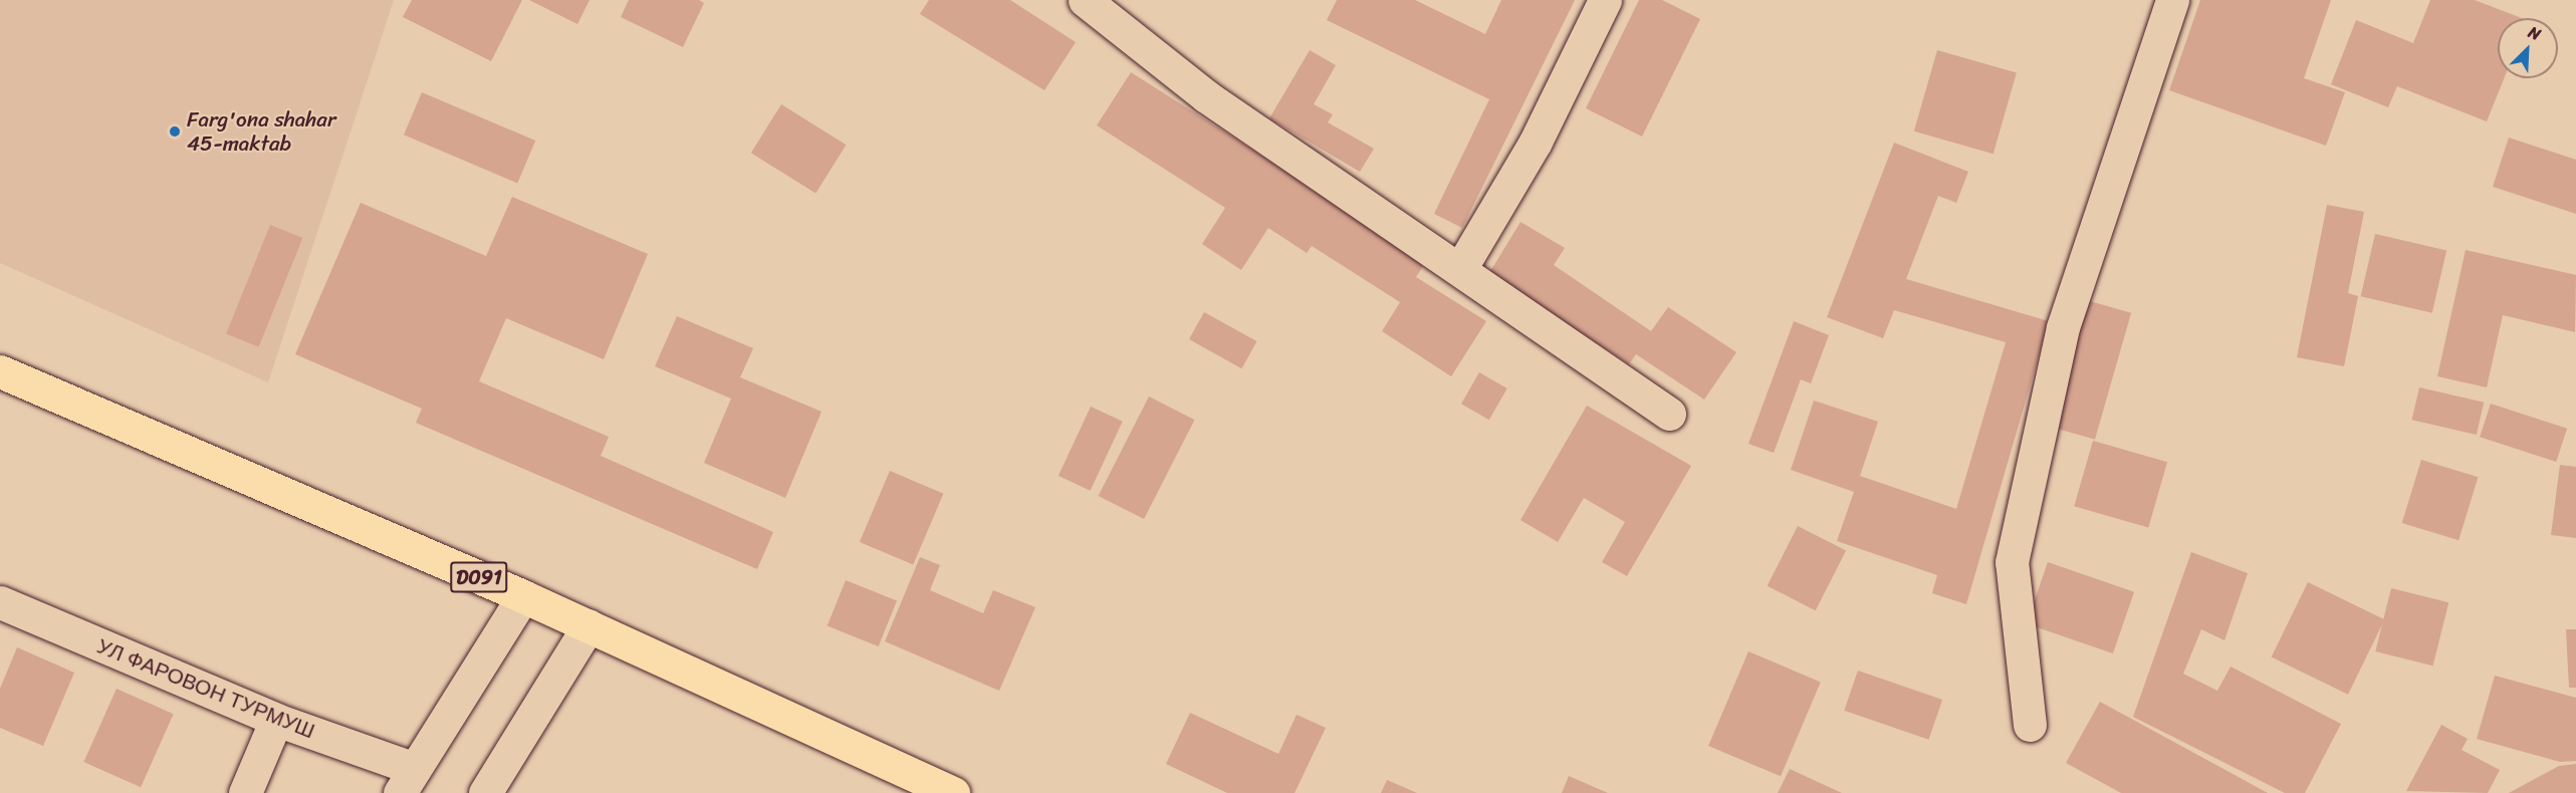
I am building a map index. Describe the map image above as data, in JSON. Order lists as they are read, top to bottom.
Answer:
{
  "streets": {
    "main road": ["D091"],
    "street": ["УЛ ФАРОВОН ТУРМУШ"]
  },
  "places": ["Farg'ona shahar 45-maktab"],
  "north": "top right"
}
